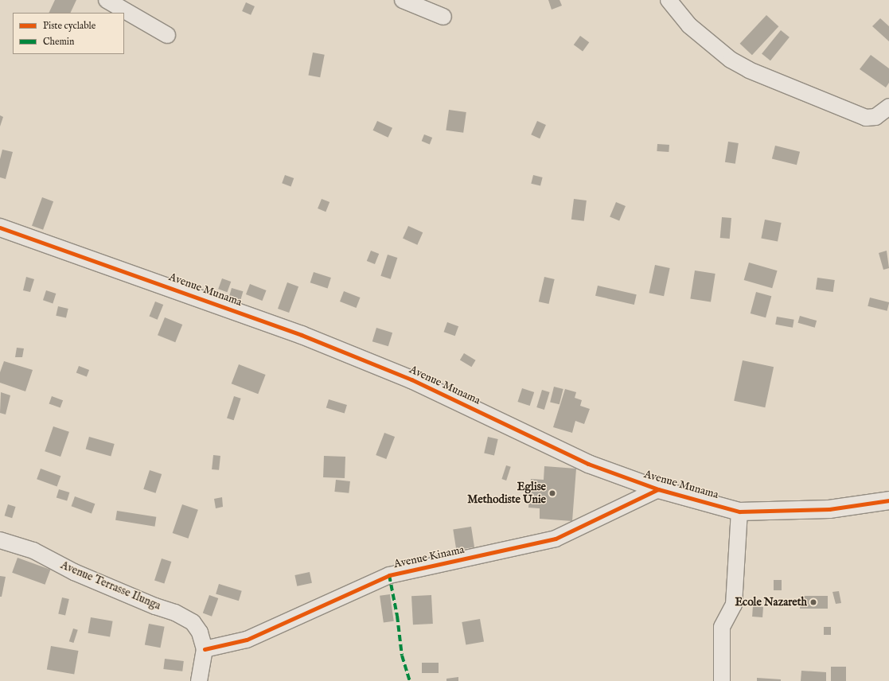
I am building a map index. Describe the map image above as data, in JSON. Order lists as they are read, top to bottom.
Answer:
{
  "streets": {
    "street": ["Avenue Munama", "Avenue Kinama", "Avenue Terrasse Ilunga"]
  },
  "crossings": [
    ["Avenue Munama", "Avenue Kinama"],
    ["Avenue Kinama", "Avenue Terrasse Ilunga"]
  ],
  "places": ["Eglise Methodiste Unie", "Ecole Nazareth"],
  "legend": ["Piste cyclable", "Chemin"]
}
